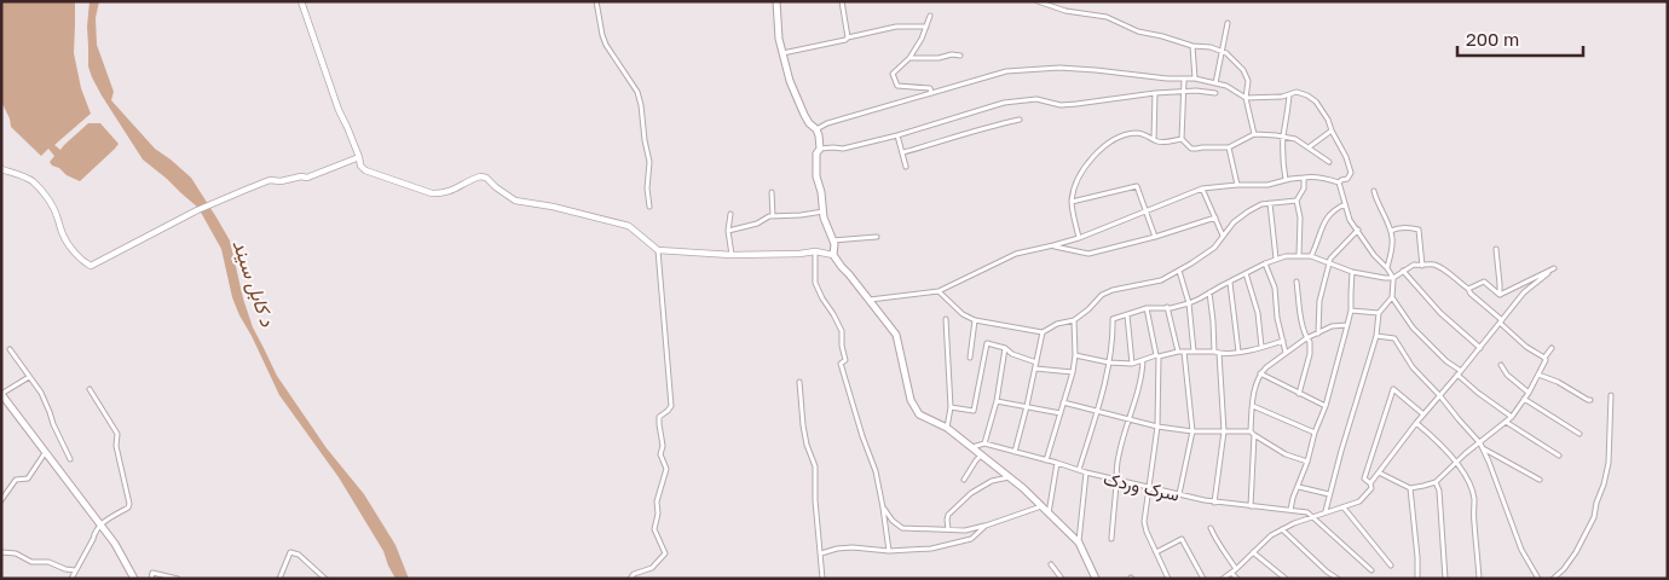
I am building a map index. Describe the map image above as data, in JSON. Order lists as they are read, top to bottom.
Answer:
{
  "streets": {
    "street": ["سرک وردک"]
  },
  "water": ["د کابل سيند"],
  "scale_bar": "200 m"
}
